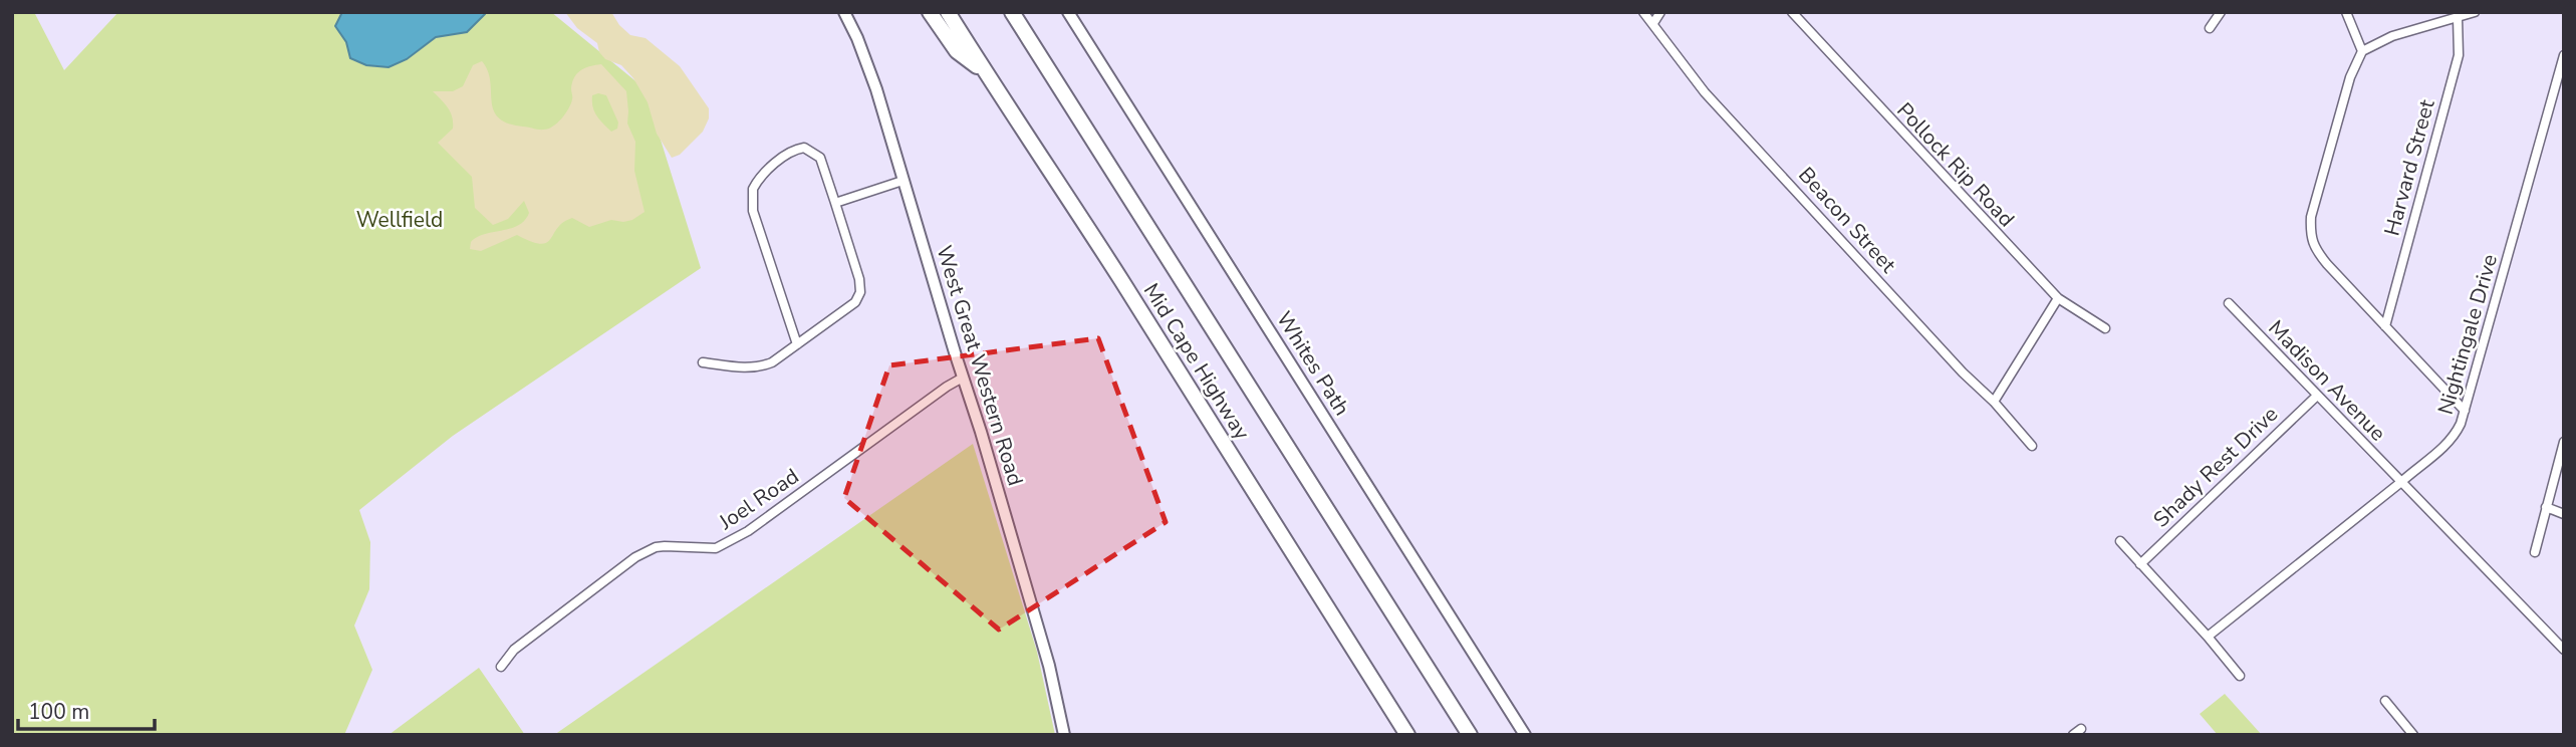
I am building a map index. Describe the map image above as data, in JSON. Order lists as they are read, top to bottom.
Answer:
{
  "streets": {
    "highway": ["Mid Cape Highway"],
    "street": [
      "Pollock Rip Road",
      "Harvard Street",
      "Beacon Street",
      "Nightingale Drive",
      "Whites Path",
      "West Great Western Road",
      "Madison Avenue",
      "Shady Rest Drive",
      "Joel Road"
    ]
  },
  "crossings": [
    ["Nightingale Drive", "Madison Avenue"],
    ["West Great Western Road", "Joel Road"],
    ["Madison Avenue", "Shady Rest Drive"]
  ],
  "parks": ["Wellfield"],
  "scale_bar": "100 m"
}
